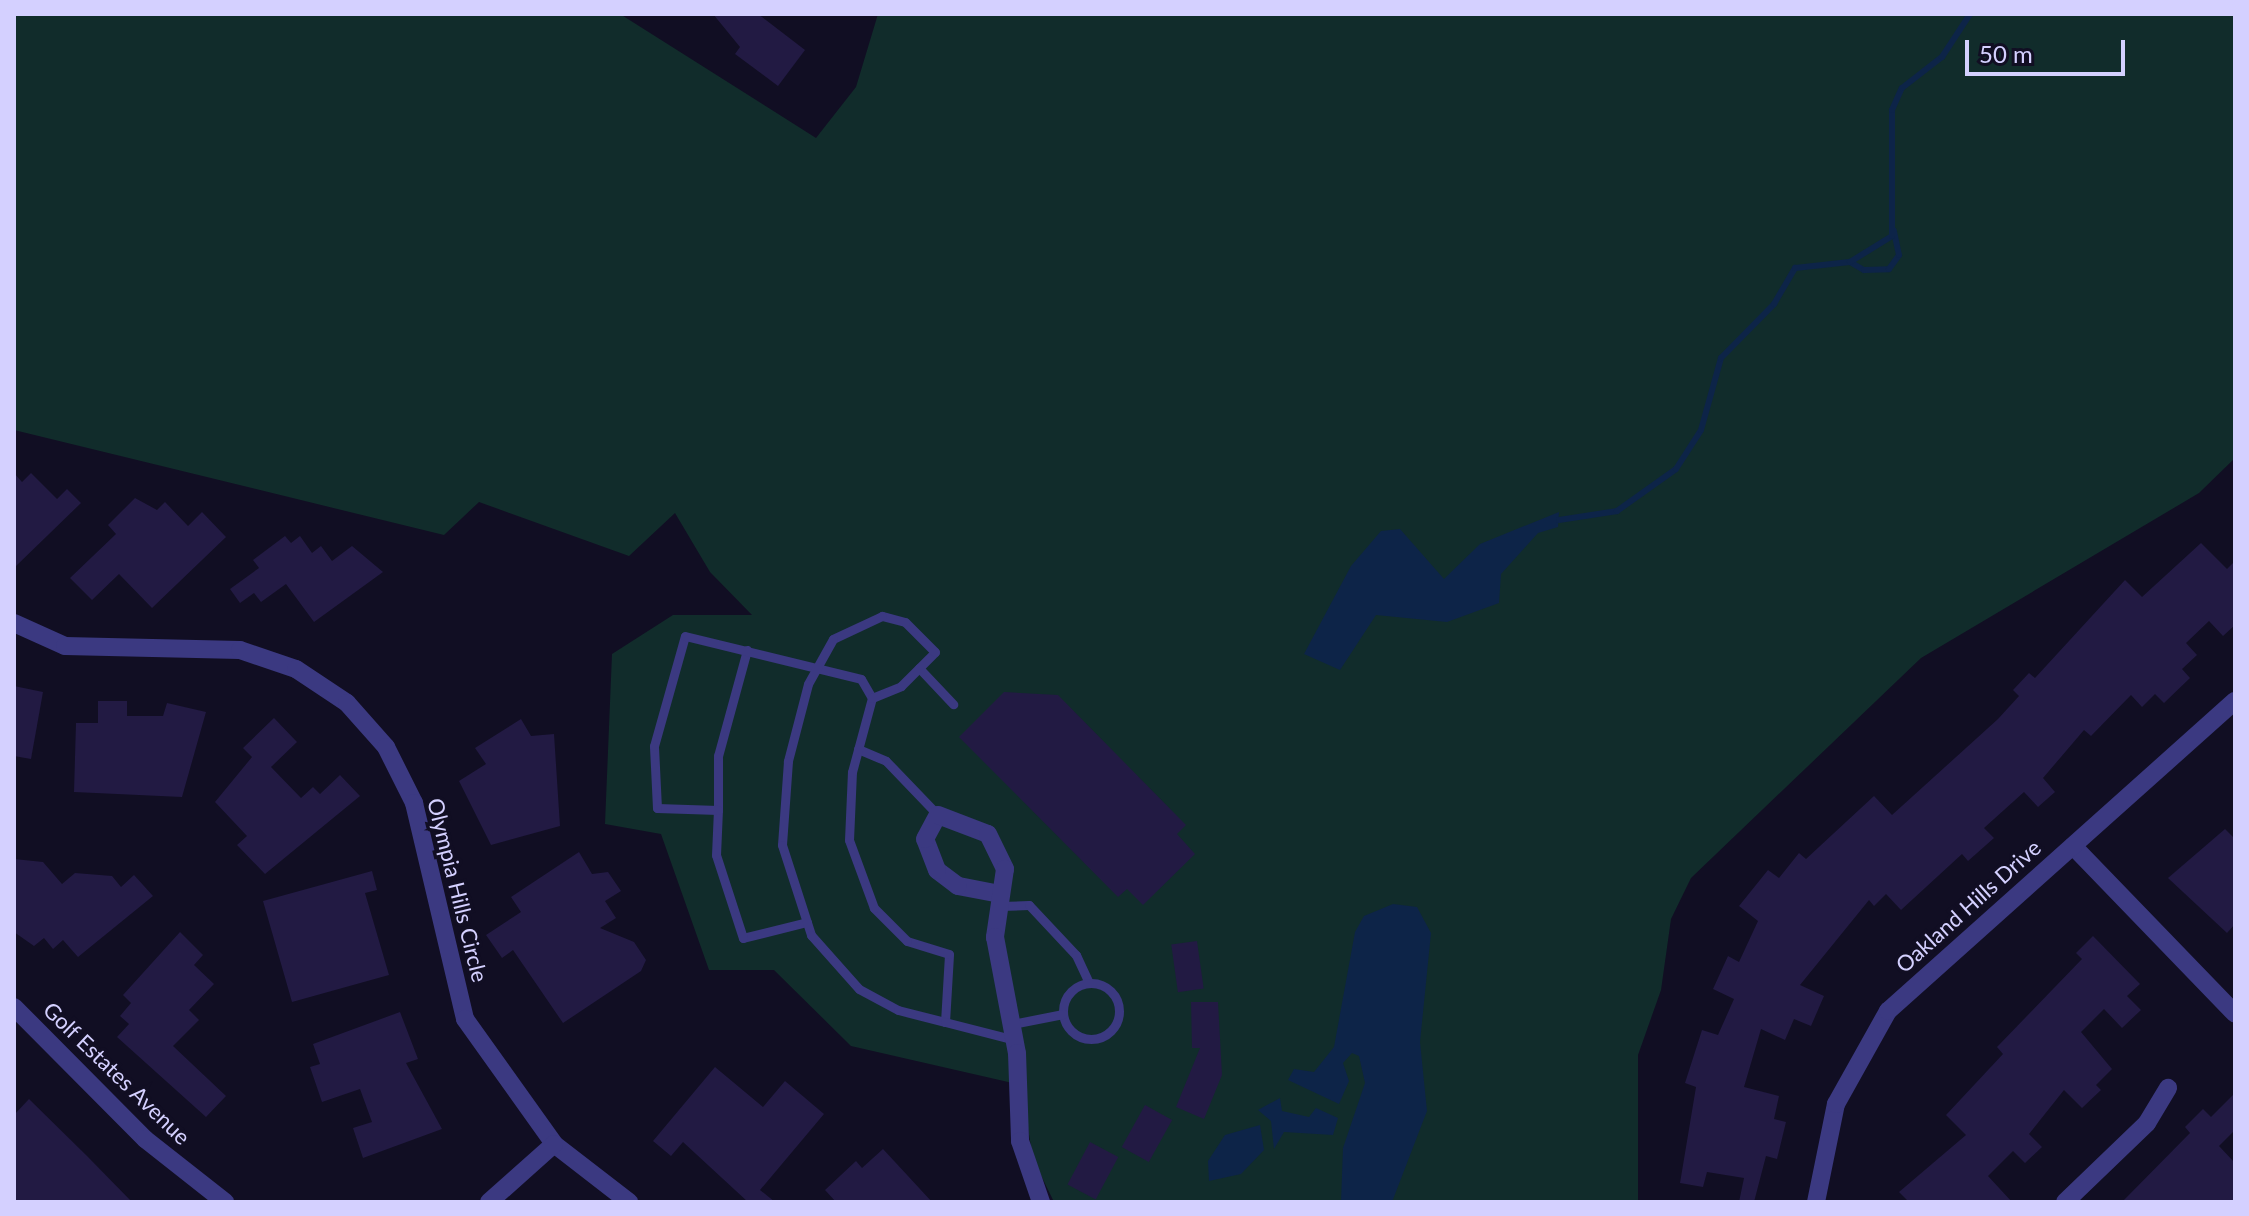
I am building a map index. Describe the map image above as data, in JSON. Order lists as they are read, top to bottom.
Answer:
{
  "streets": {
    "street": ["Olympia Hills Circle", "Oakland Hills Drive", "Golf Estates Avenue"]
  },
  "scale_bar": "50 m"
}
